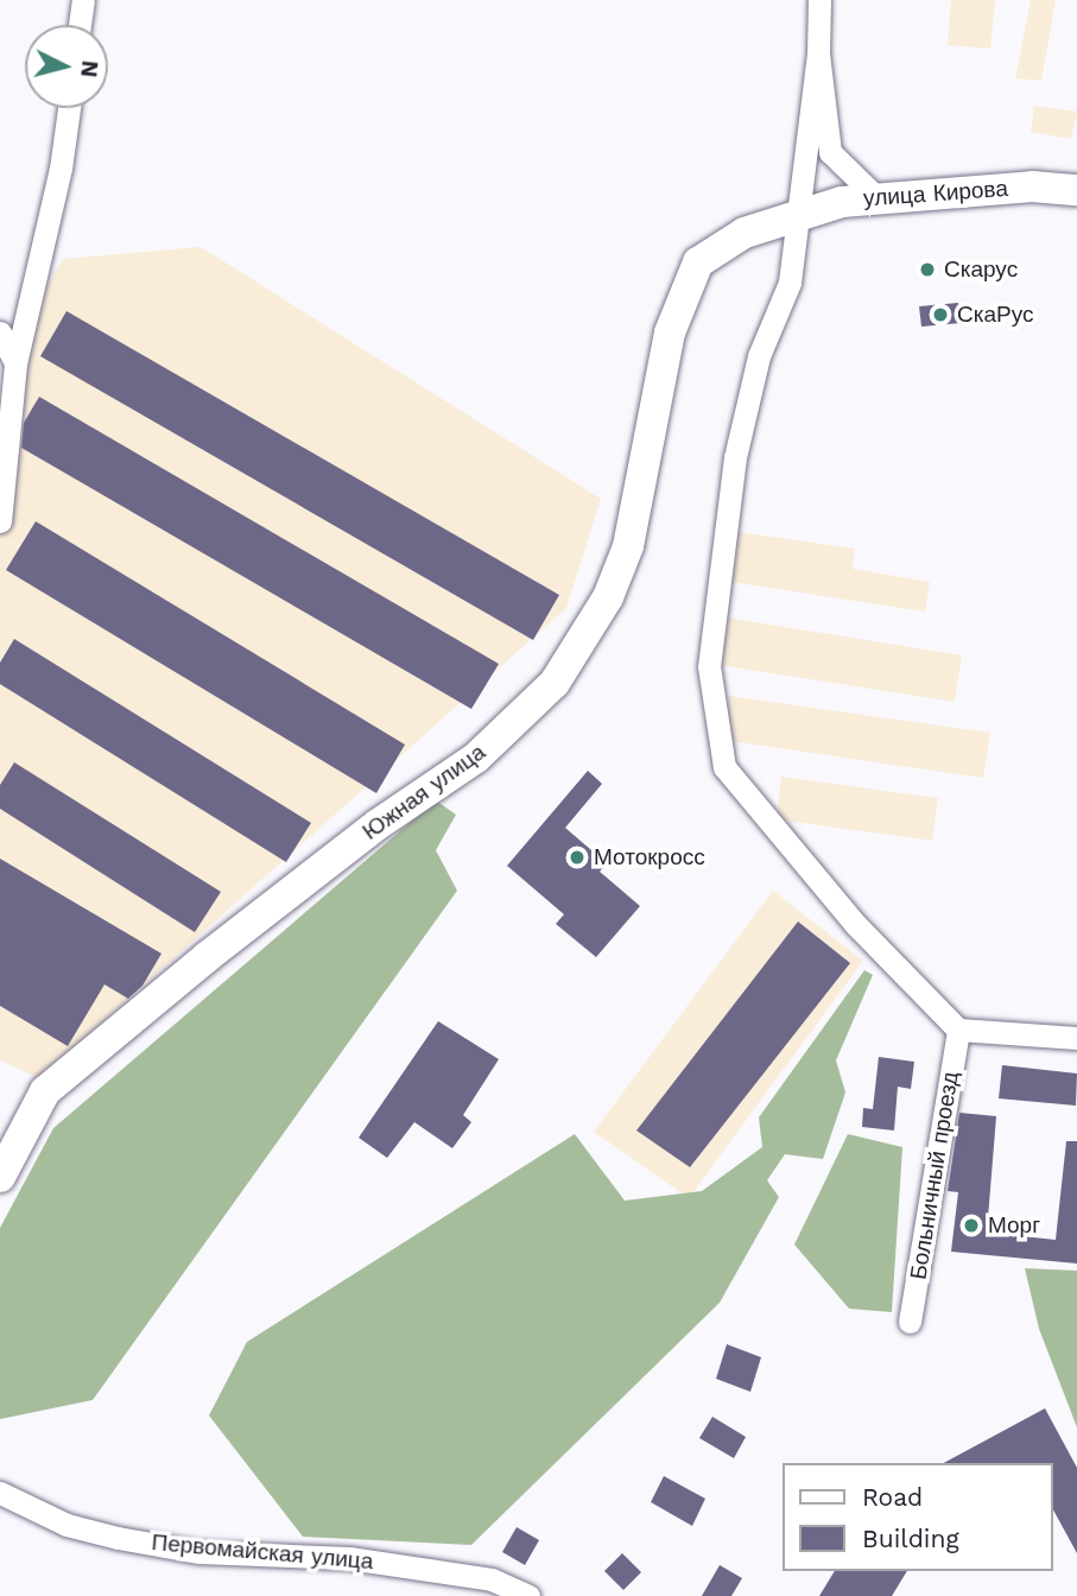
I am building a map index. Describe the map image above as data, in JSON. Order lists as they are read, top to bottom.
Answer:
{
  "streets": {
    "street": [
      "улица Кирова",
      "Южная улица",
      "Больничный проезд",
      "Первомайская улица"
    ]
  },
  "crossings": [
    ["улица Кирова", "Южная улица"]
  ],
  "places": [
    "Скарус",
    "СкаРус",
    "Мотокросс",
    "Морг"
  ],
  "legend": ["Road", "Building"],
  "north": "right"
}
